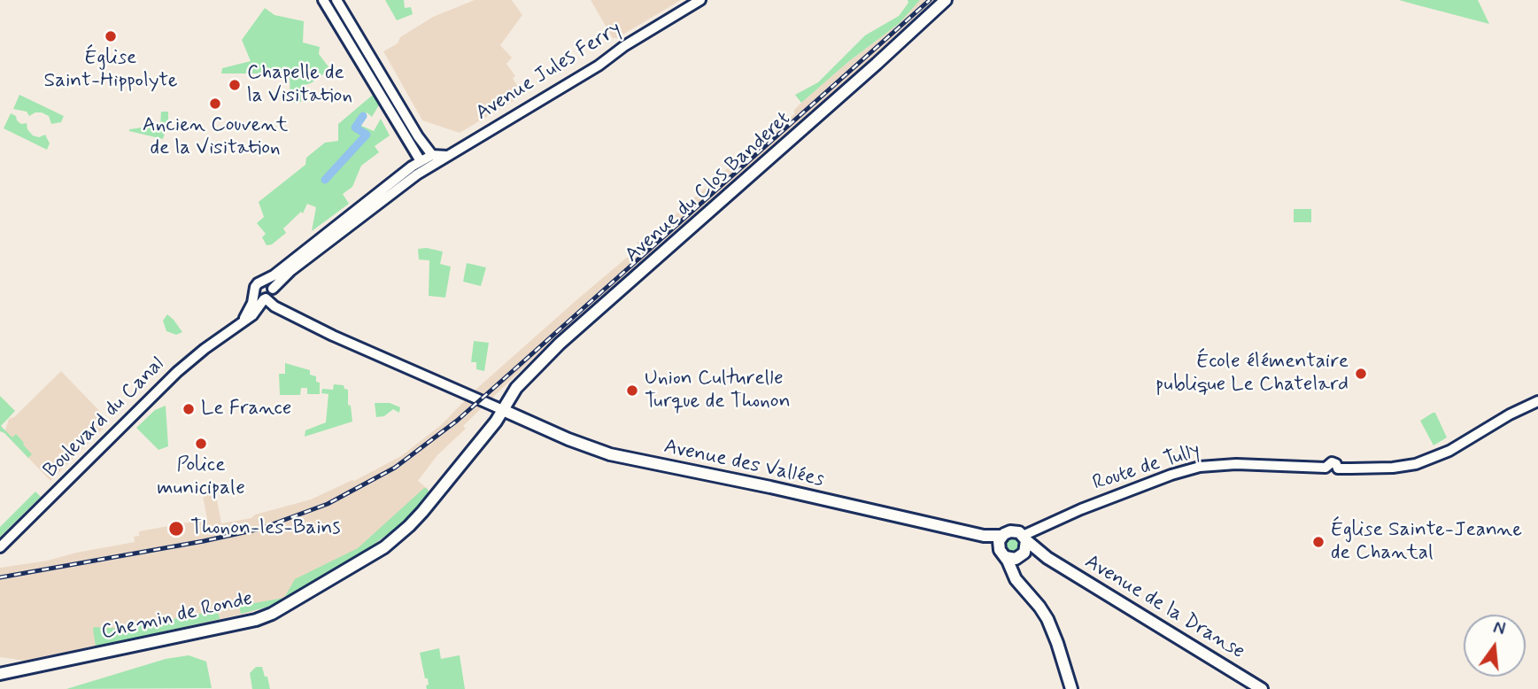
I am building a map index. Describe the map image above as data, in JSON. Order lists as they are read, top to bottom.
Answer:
{
  "streets": {
    "main road": [
      "Avenue du Clos Banderet",
      "Avenue des Vallées",
      "Avenue de la Dranse",
      "Chemin de Ronde"
    ],
    "street": ["Avenue Jules Ferry", "Boulevard du Canal", "Route de Tully"]
  },
  "crossings": [
    ["Avenue Jules Ferry", "Boulevard du Canal"],
    ["Avenue du Clos Banderet", "Avenue des Vallées"],
    ["Avenue du Clos Banderet", "Chemin de Ronde"],
    ["Avenue des Vallées", "Route de Tully"],
    ["Avenue des Vallées", "Avenue de la Dranse"],
    ["Avenue des Vallées", "Chemin de Ronde"],
    ["Route de Tully", "Avenue de la Dranse"]
  ],
  "places": [
    "Église Saint-Hippolyte",
    "Chapelle de la Visitation",
    "Ancien Couvent de la Visitation",
    "École élémentaire publique Le Chatelard",
    "Union Culturelle Turque de Thonon",
    "Le France",
    "Police municipale",
    "Thonon-les-Bains",
    "Église Sainte-Jeanne de Chantal"
  ],
  "north": "top"
}
